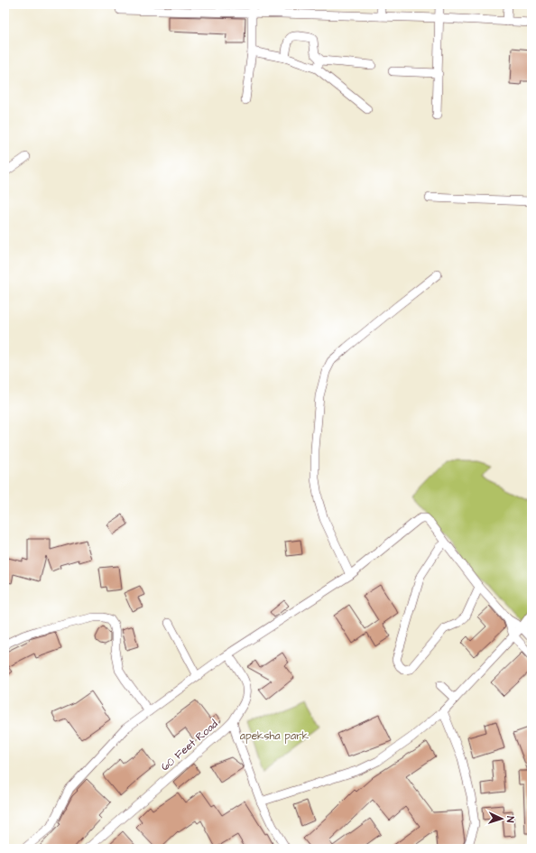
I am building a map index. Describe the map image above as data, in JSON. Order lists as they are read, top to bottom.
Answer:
{
  "streets": {
    "street": ["60 Feet Road"]
  },
  "parks": ["apeksha park"],
  "north": "right"
}
